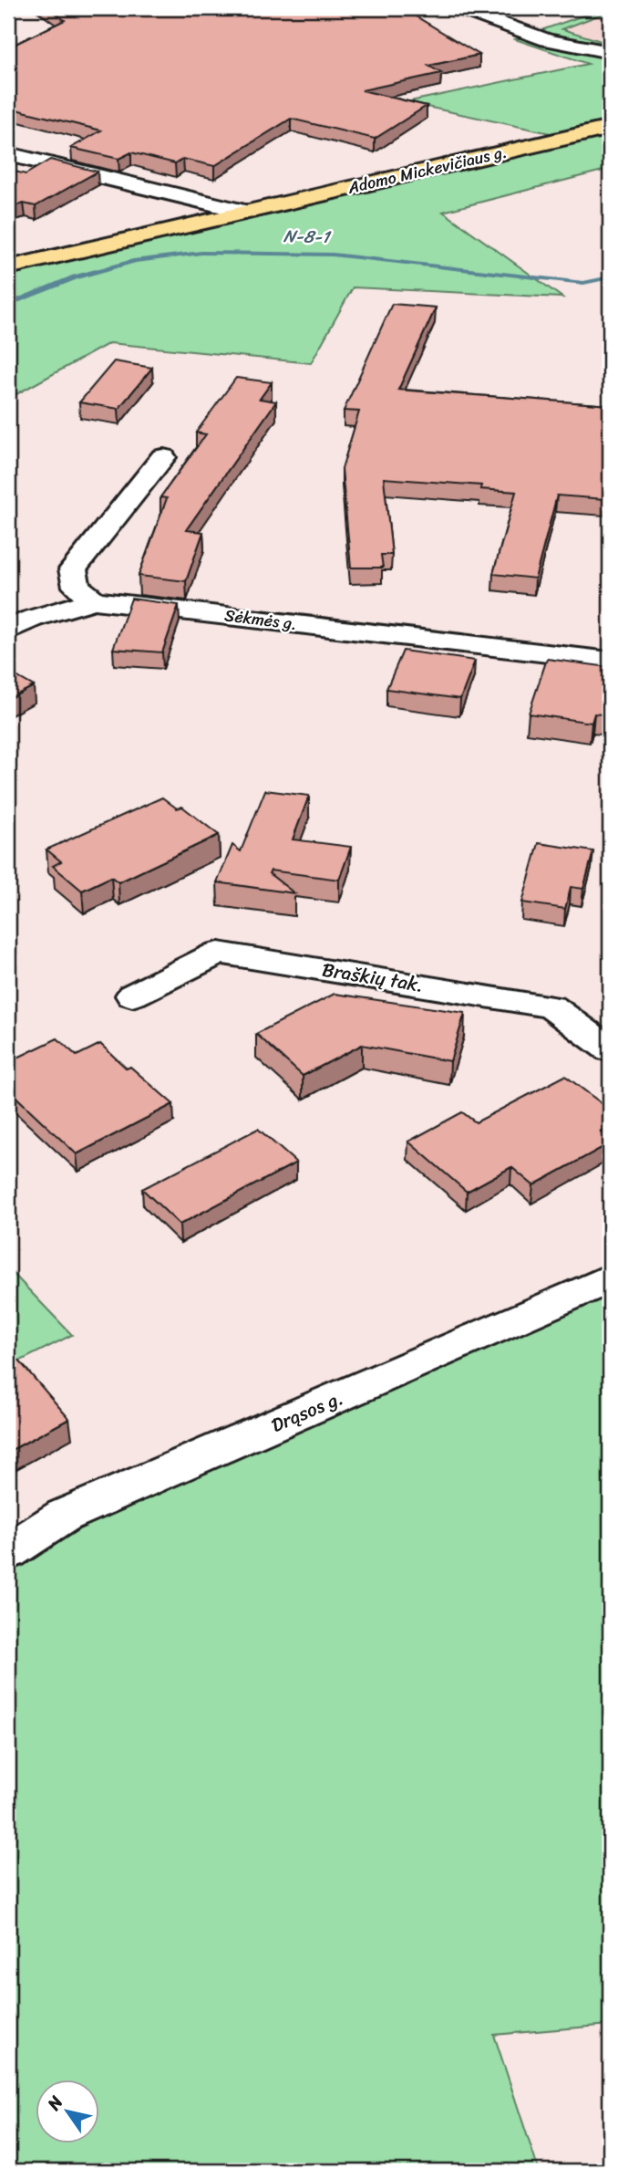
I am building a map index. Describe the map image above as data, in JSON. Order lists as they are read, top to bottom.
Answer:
{
  "streets": {
    "main road": ["Adomo Mickevičiaus g."],
    "street": ["Sėkmės g.", "Braškių tak.", "Drąsos g."]
  },
  "water": ["N-8-1"],
  "north": "top left"
}
